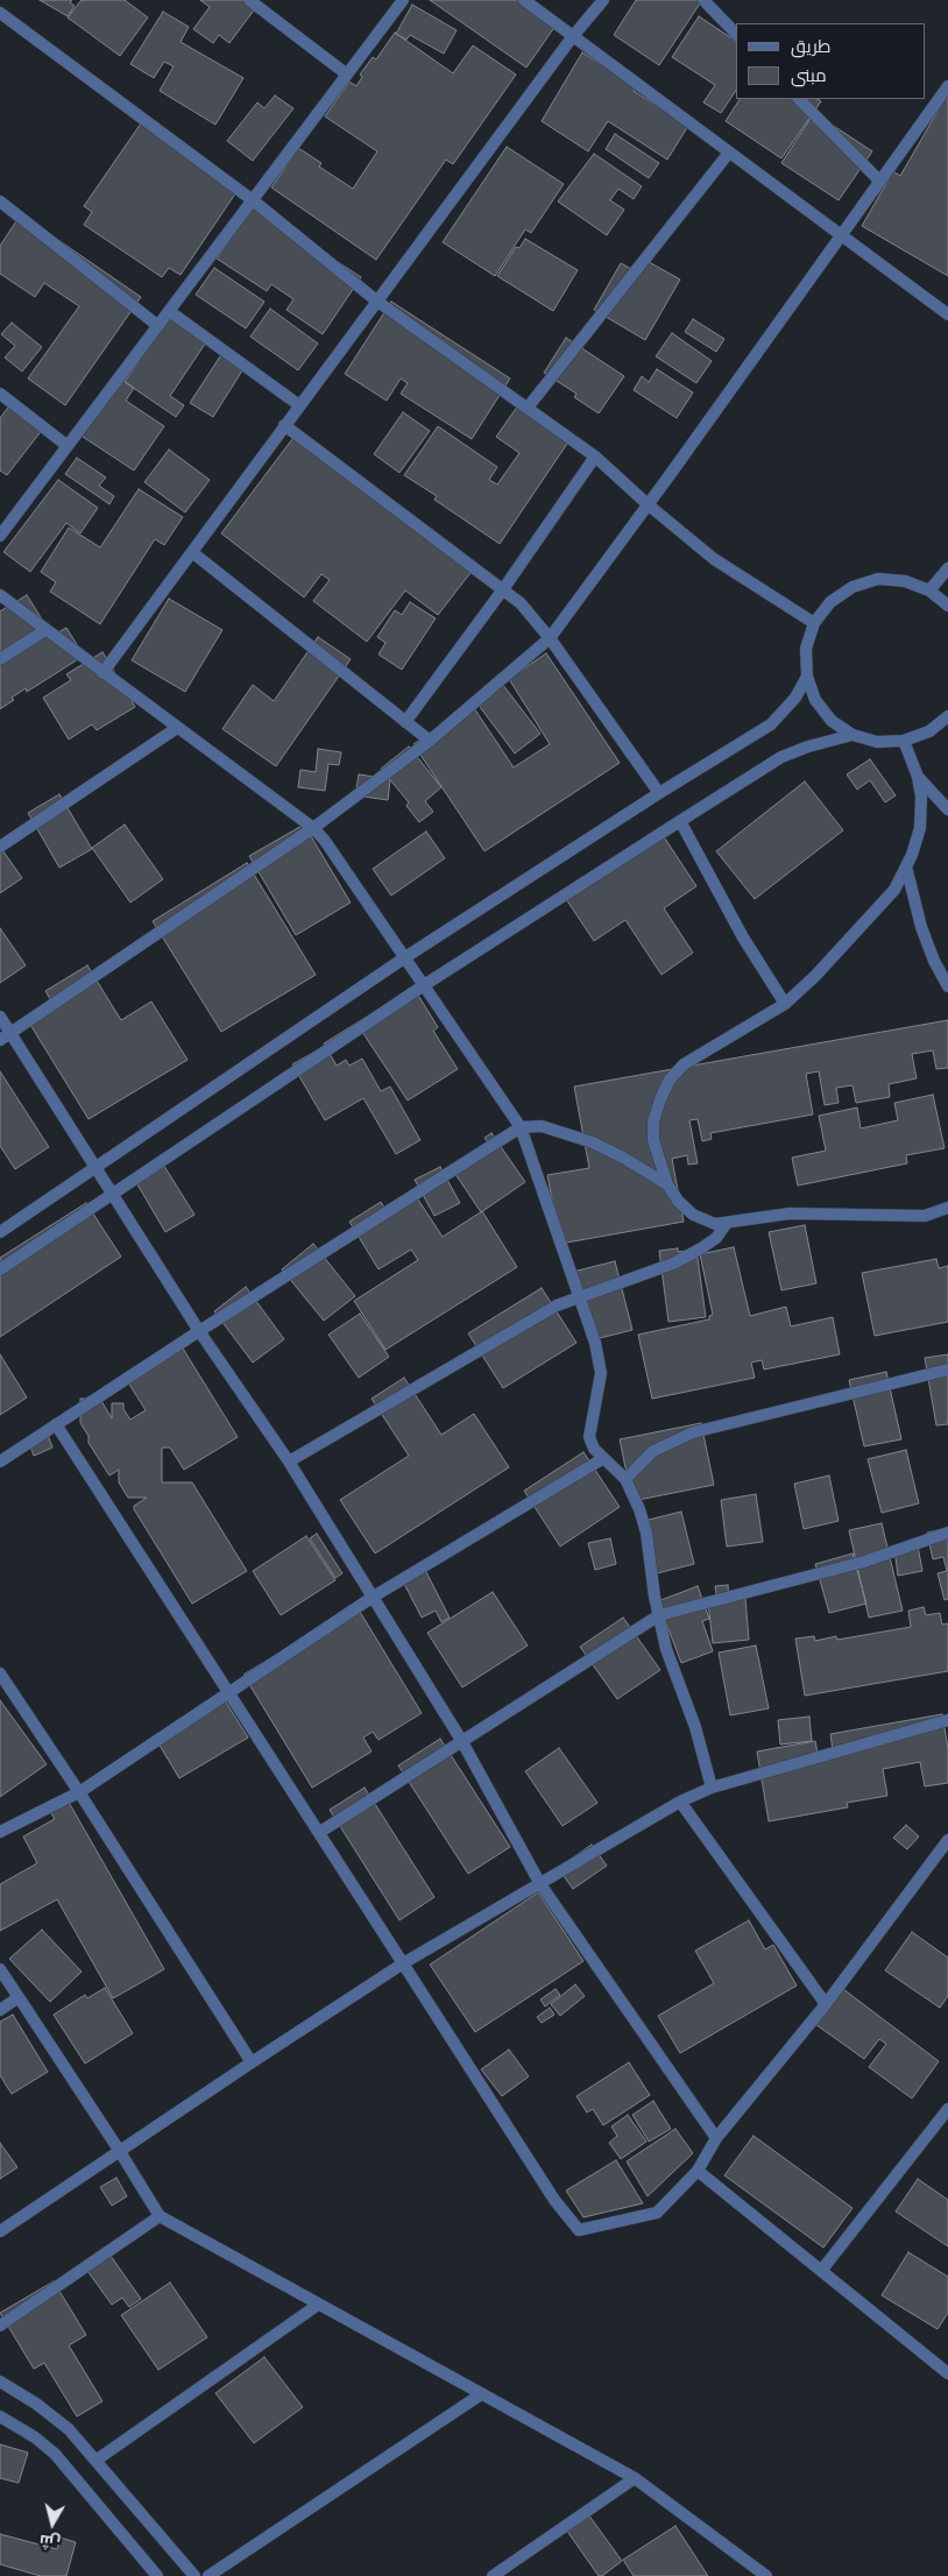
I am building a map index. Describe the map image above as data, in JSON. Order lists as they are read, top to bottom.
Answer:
{
  "legend": ["طريق", "مبنى"],
  "north": "bottom"
}
